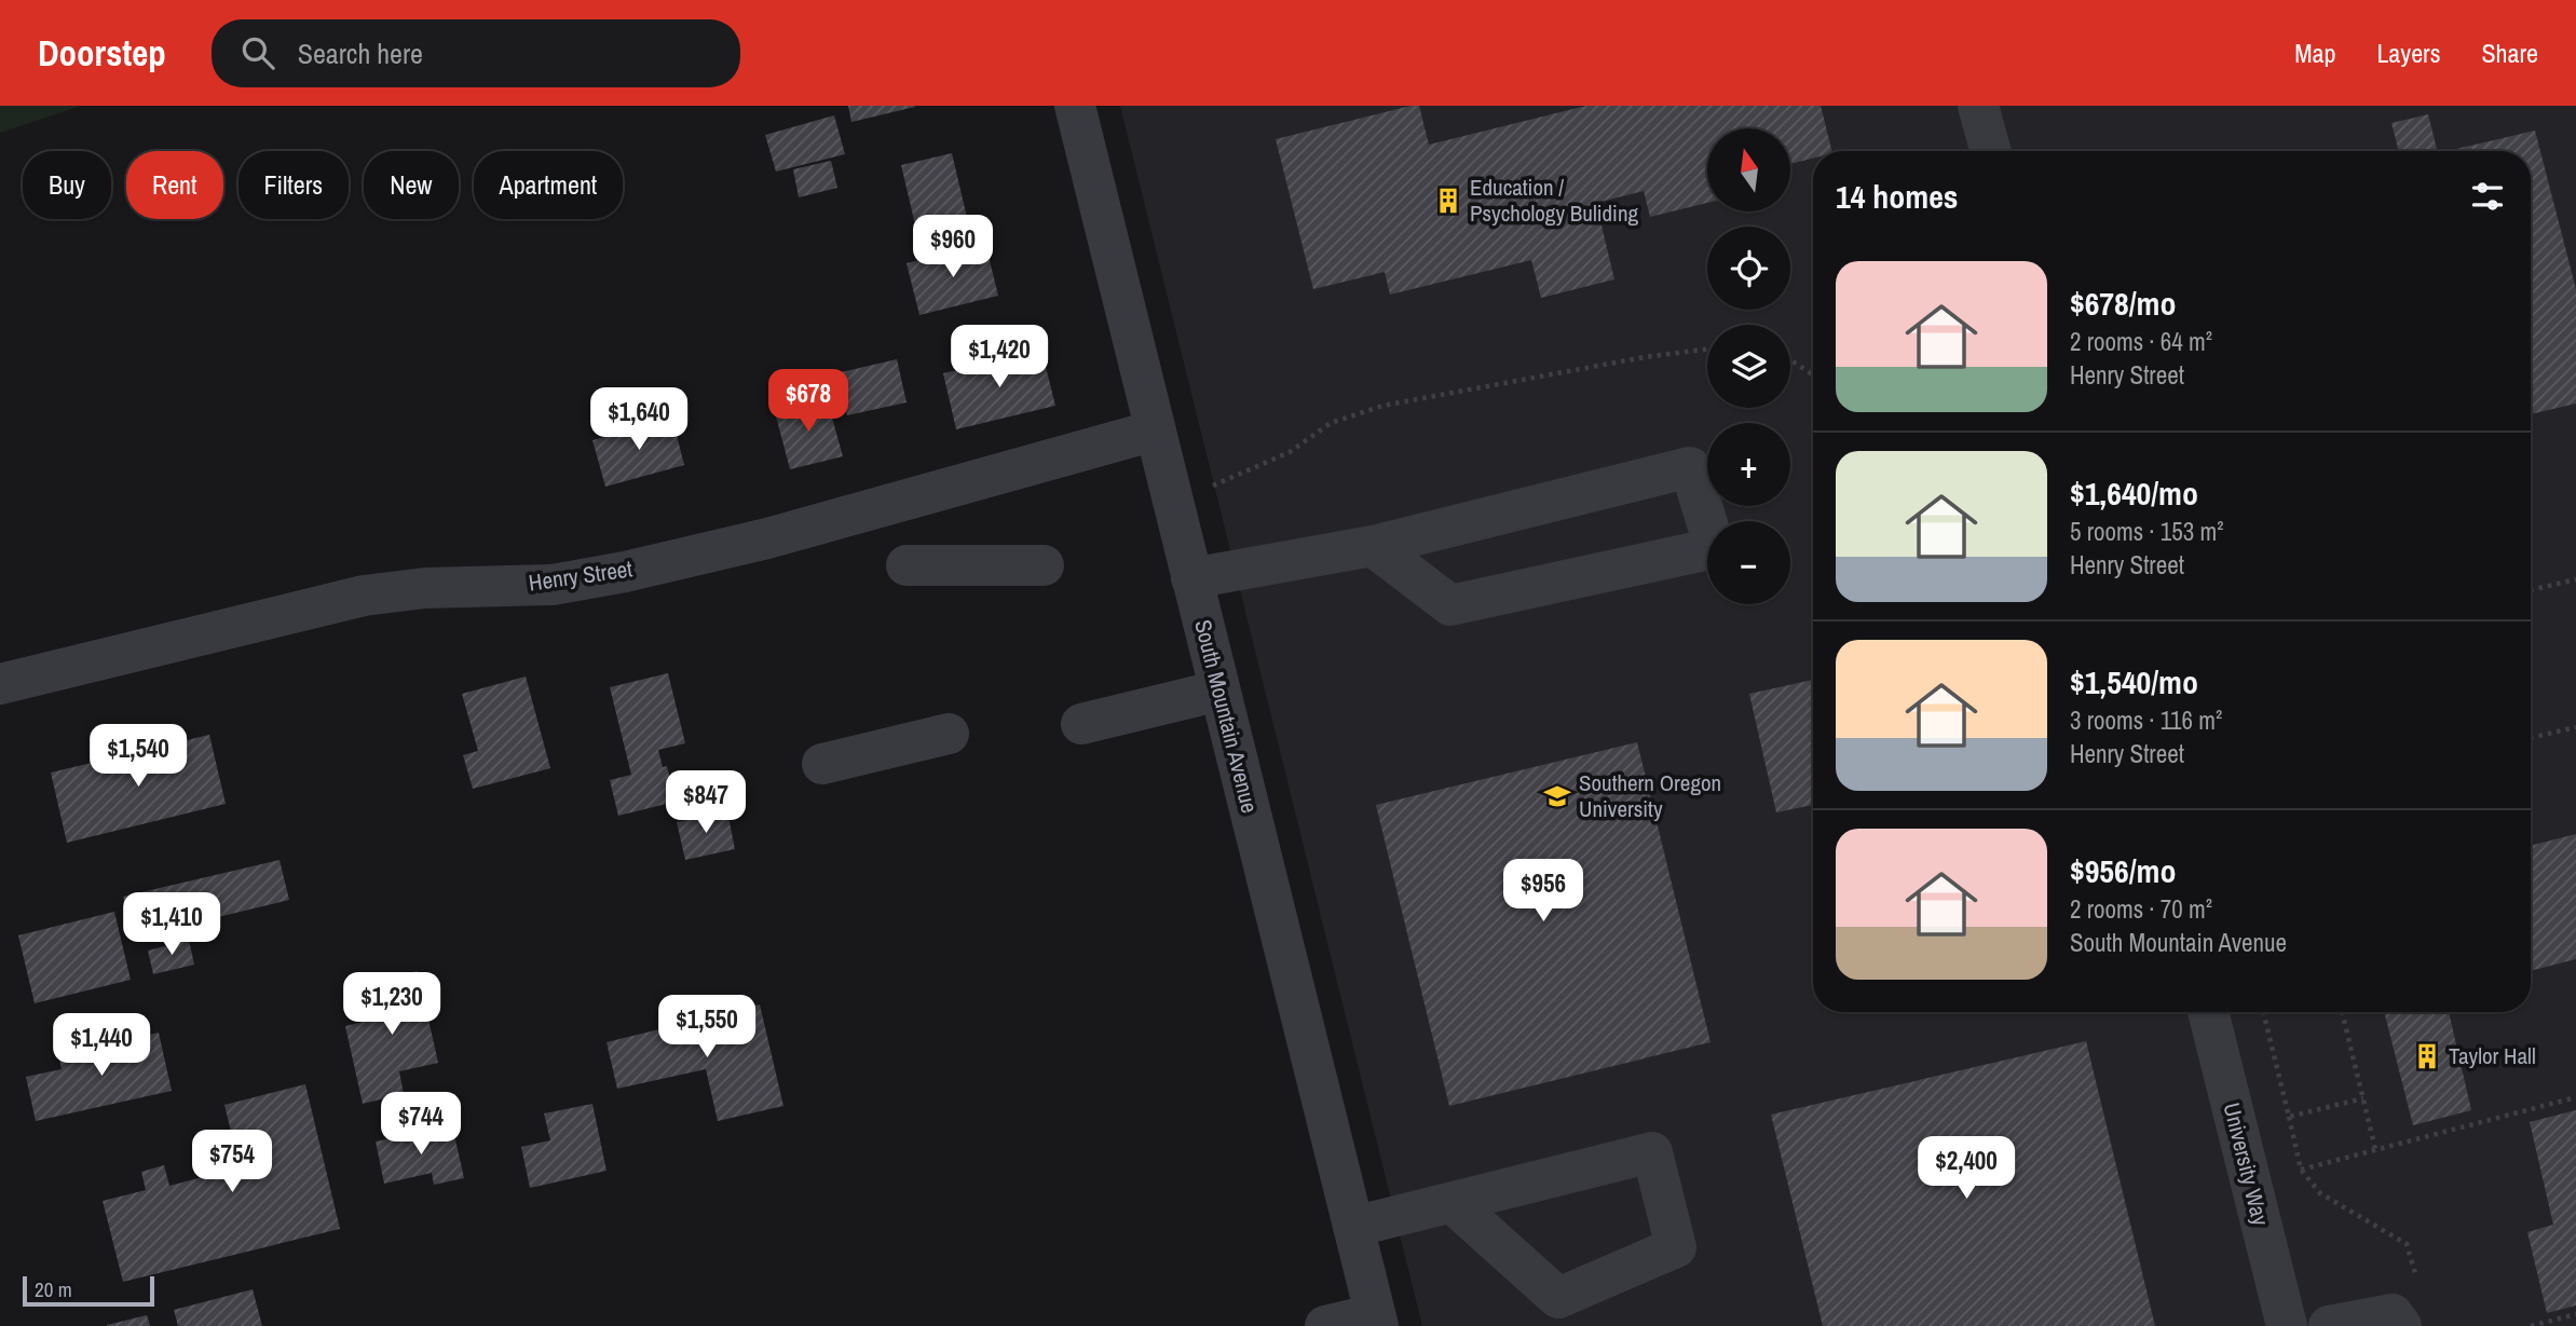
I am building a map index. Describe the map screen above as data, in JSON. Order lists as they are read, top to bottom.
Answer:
{
  "streets": {
    "street": ["Henry Street", "South Mountain Avenue", "University Way"]
  },
  "crossings": [
    ["Henry Street", "South Mountain Avenue"]
  ],
  "places": {
    "building": ["Education / Psychology Buliding", "Taylor Hall"],
    "school or university": ["Southern Oregon University"]
  },
  "scale_bar": "20 m",
  "north": "top",
  "page": {
    "header": "Doorstep",
    "search": "Search here",
    "nav": ["Map", "Layers", "Share"],
    "map_buttons": ["+", "−"],
    "chip": [
      "Buy",
      "Rent",
      "Filters",
      "New",
      "Apartment"
    ],
    "heading": "14 homes",
    "price": [
      "$960",
      "$1,420",
      "$678",
      "$1,640",
      "$1,540",
      "$847",
      "$956",
      "$1,410",
      "$1,230",
      "$1,550",
      "$1,440",
      "$744",
      "$754",
      "$2,400"
    ],
    "list": [
      {
        "name": "$678/mo",
        "note": "2 rooms · 64 m² · Henry Street"
      },
      {
        "name": "$1,640/mo",
        "note": "5 rooms · 153 m² · Henry Street"
      },
      {
        "name": "$1,540/mo",
        "note": "3 rooms · 116 m² · Henry Street"
      },
      {
        "name": "$956/mo",
        "note": "2 rooms · 70 m² · South Mountain Avenue"
      }
    ],
    "scale": "20 m"
  }
}
